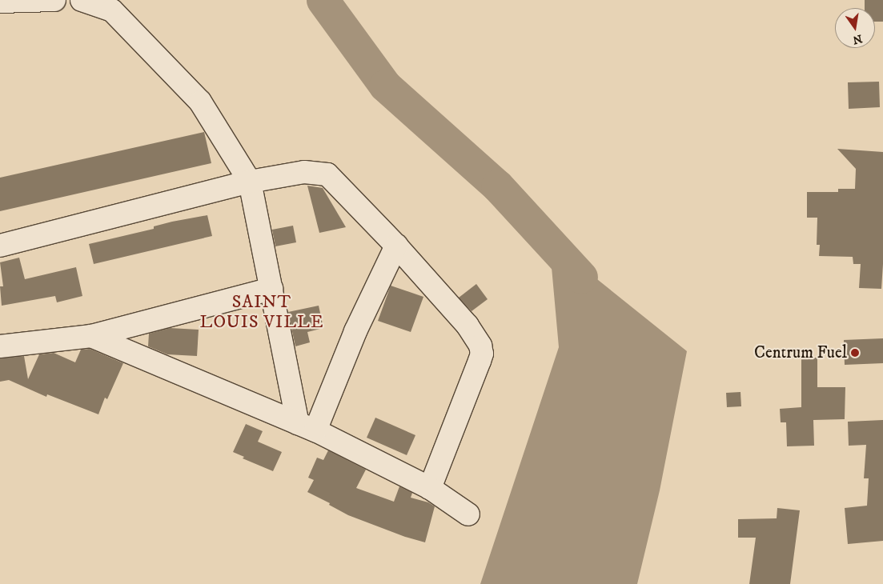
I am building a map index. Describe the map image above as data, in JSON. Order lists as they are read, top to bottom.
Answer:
{
  "districts": ["SAINT LOUIS VILLE"],
  "places": ["Centrum Fuel"],
  "north": "bottom"
}
